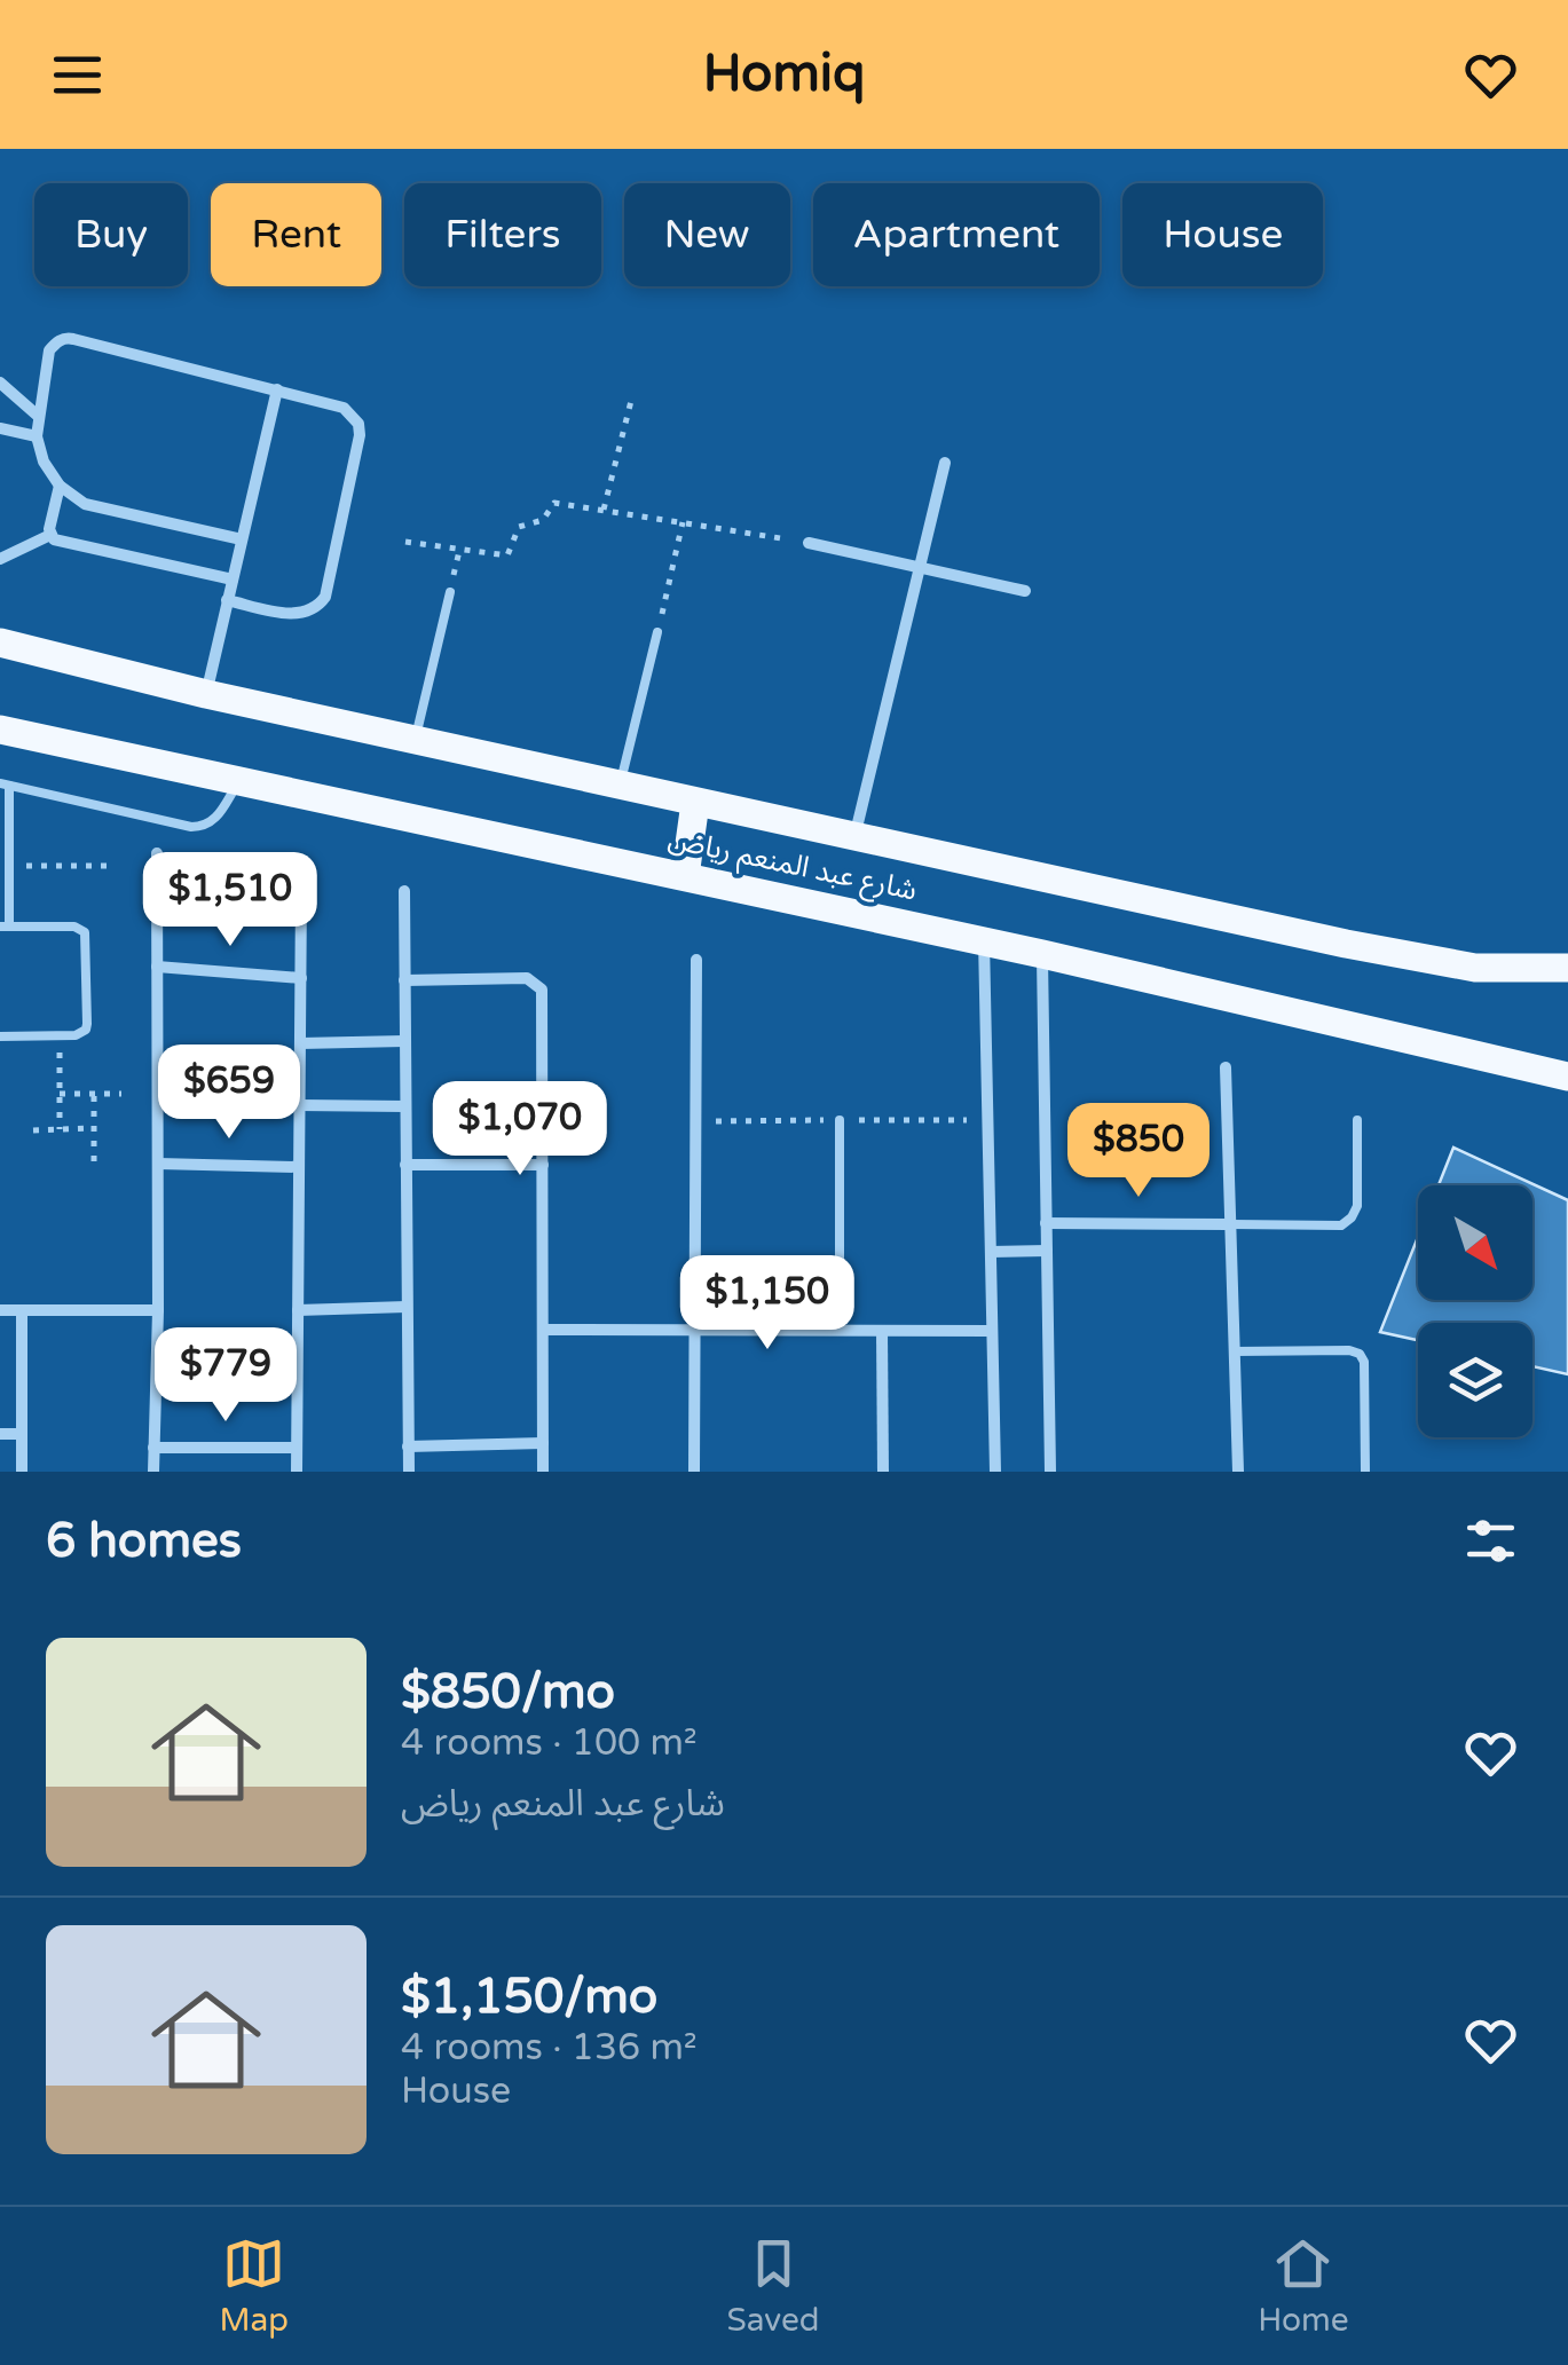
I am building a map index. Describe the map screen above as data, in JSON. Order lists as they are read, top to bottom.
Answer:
{
  "streets": {
    "main road": ["شارع عبد المنعم رياض"]
  },
  "north": "bottom right",
  "page": {
    "header": "Homiq",
    "chip": [
      "Buy",
      "Rent",
      "Filters",
      "New",
      "Apartment",
      "House"
    ],
    "price": [
      "$1,510",
      "$659",
      "$1,070",
      "$850",
      "$1,150",
      "$779"
    ],
    "heading": "6 homes",
    "list": [
      {
        "name": "$850/mo",
        "note": "4 rooms · 100 m² · شارع عبد المنعم رياض"
      },
      {
        "name": "$1,150/mo",
        "note": "4 rooms · 136 m² · House"
      }
    ],
    "tabs": ["Map", "Saved", "Home"]
  }
}
